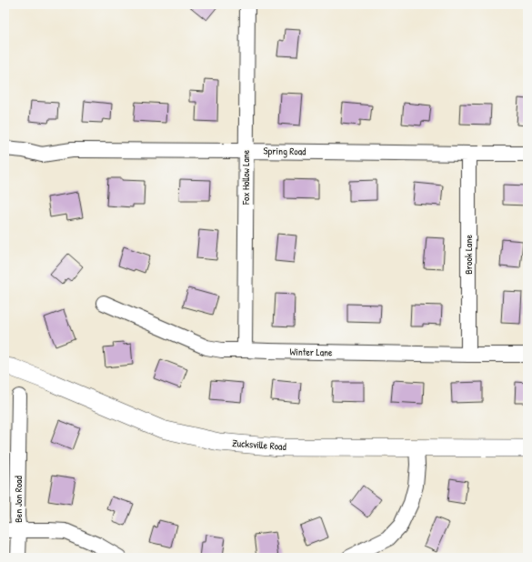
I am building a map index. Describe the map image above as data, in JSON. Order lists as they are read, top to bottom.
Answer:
{
  "streets": {
    "street": [
      "Spring Road",
      "Fox Hollow Lane",
      "Brook Lane",
      "Winter Lane",
      "Zucksville Road",
      "Ben Jon Road"
    ]
  },
  "crossings": [
    ["Spring Road", "Fox Hollow Lane"],
    ["Spring Road", "Brook Lane"],
    ["Fox Hollow Lane", "Winter Lane"],
    ["Brook Lane", "Winter Lane"]
  ]
}
